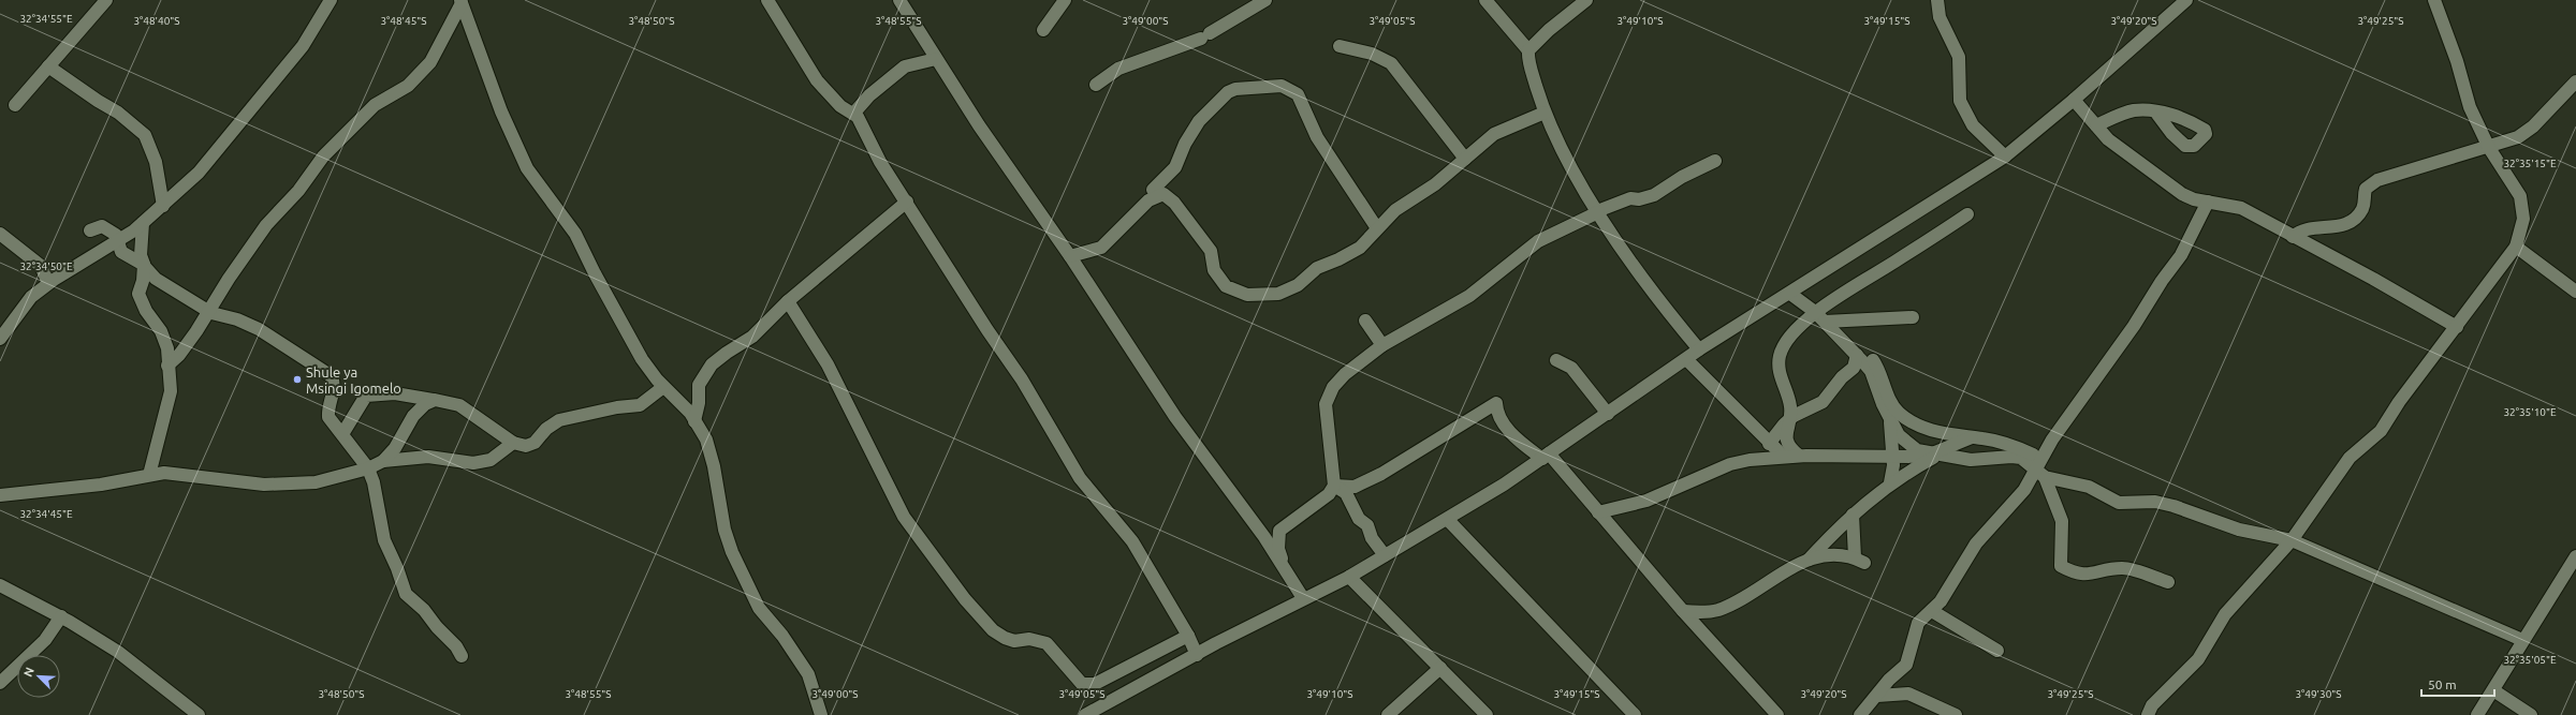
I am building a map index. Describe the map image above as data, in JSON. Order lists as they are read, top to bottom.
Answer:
{
  "places": ["Shule ya Msingi Igomelo"],
  "scale_bar": "50 m",
  "north": "top left",
  "coordinates": [
    "32°34'55\"E",
    "3°48'40\"S",
    "3°48'45\"S",
    "3°48'50\"S",
    "3°48'55\"S",
    "3°49'00\"S",
    "3°49'05\"S",
    "3°49'10\"S",
    "3°49'15\"S",
    "3°49'20\"S",
    "3°49'25\"S",
    "32°35'15\"E",
    "32°34'50\"E",
    "32°35'10\"E",
    "32°34'45\"E",
    "32°35'05\"E",
    "3°49'30\"S"
  ]
}
